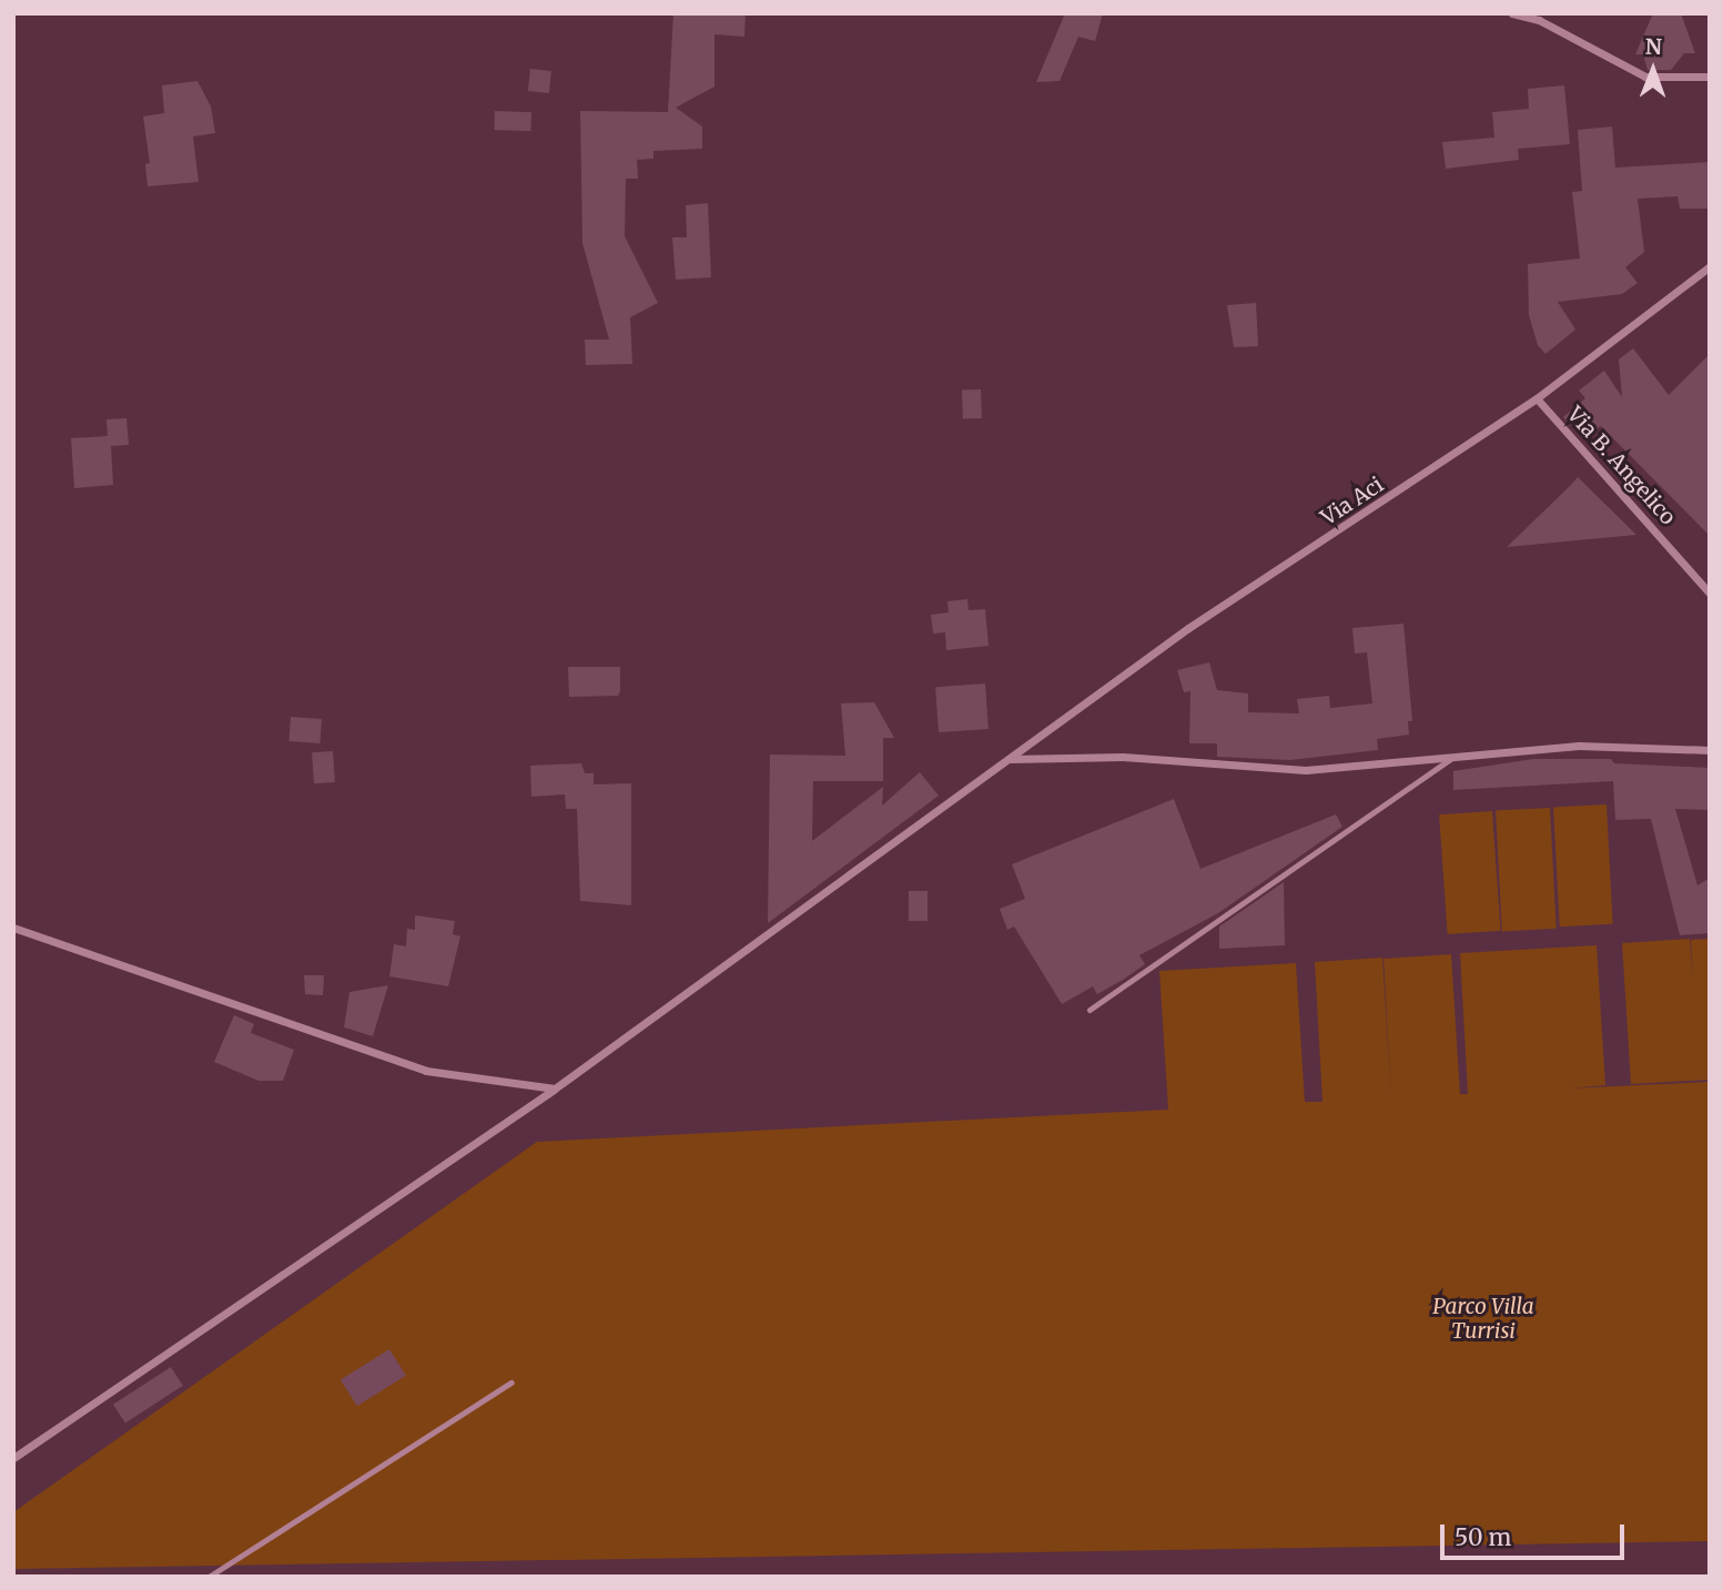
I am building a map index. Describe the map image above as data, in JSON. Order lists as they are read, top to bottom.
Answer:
{
  "streets": {
    "street": ["Via B. Angelico", "Via Aci"]
  },
  "crossings": [
    ["Via B. Angelico", "Via Aci"]
  ],
  "parks": ["Parco Villa Turrisi"],
  "scale_bar": "50 m",
  "north": "top"
}
